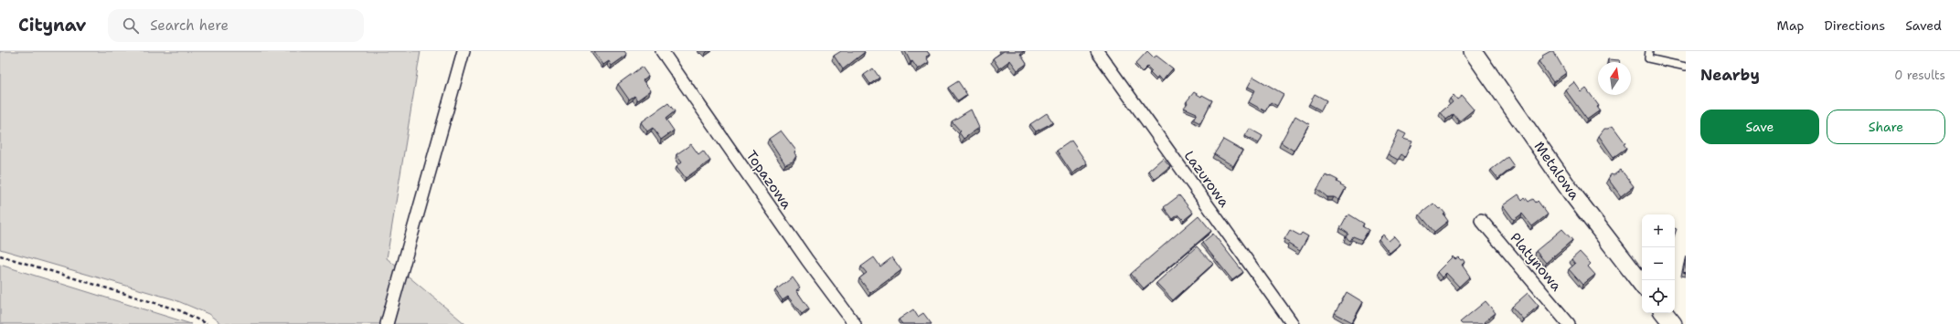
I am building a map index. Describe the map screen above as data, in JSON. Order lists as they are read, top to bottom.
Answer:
{
  "streets": {
    "street": [
      "Metalowa",
      "Lazurowa",
      "Topazowa",
      "Platynowa"
    ]
  },
  "north": "top",
  "page": {
    "header": "Citynav",
    "search": "Search here",
    "nav": ["Map", "Directions", "Saved"],
    "heading": ["Nearby", "0 results"],
    "buttons": ["Save", "Share"],
    "map_buttons": ["+", "−"]
  }
}
